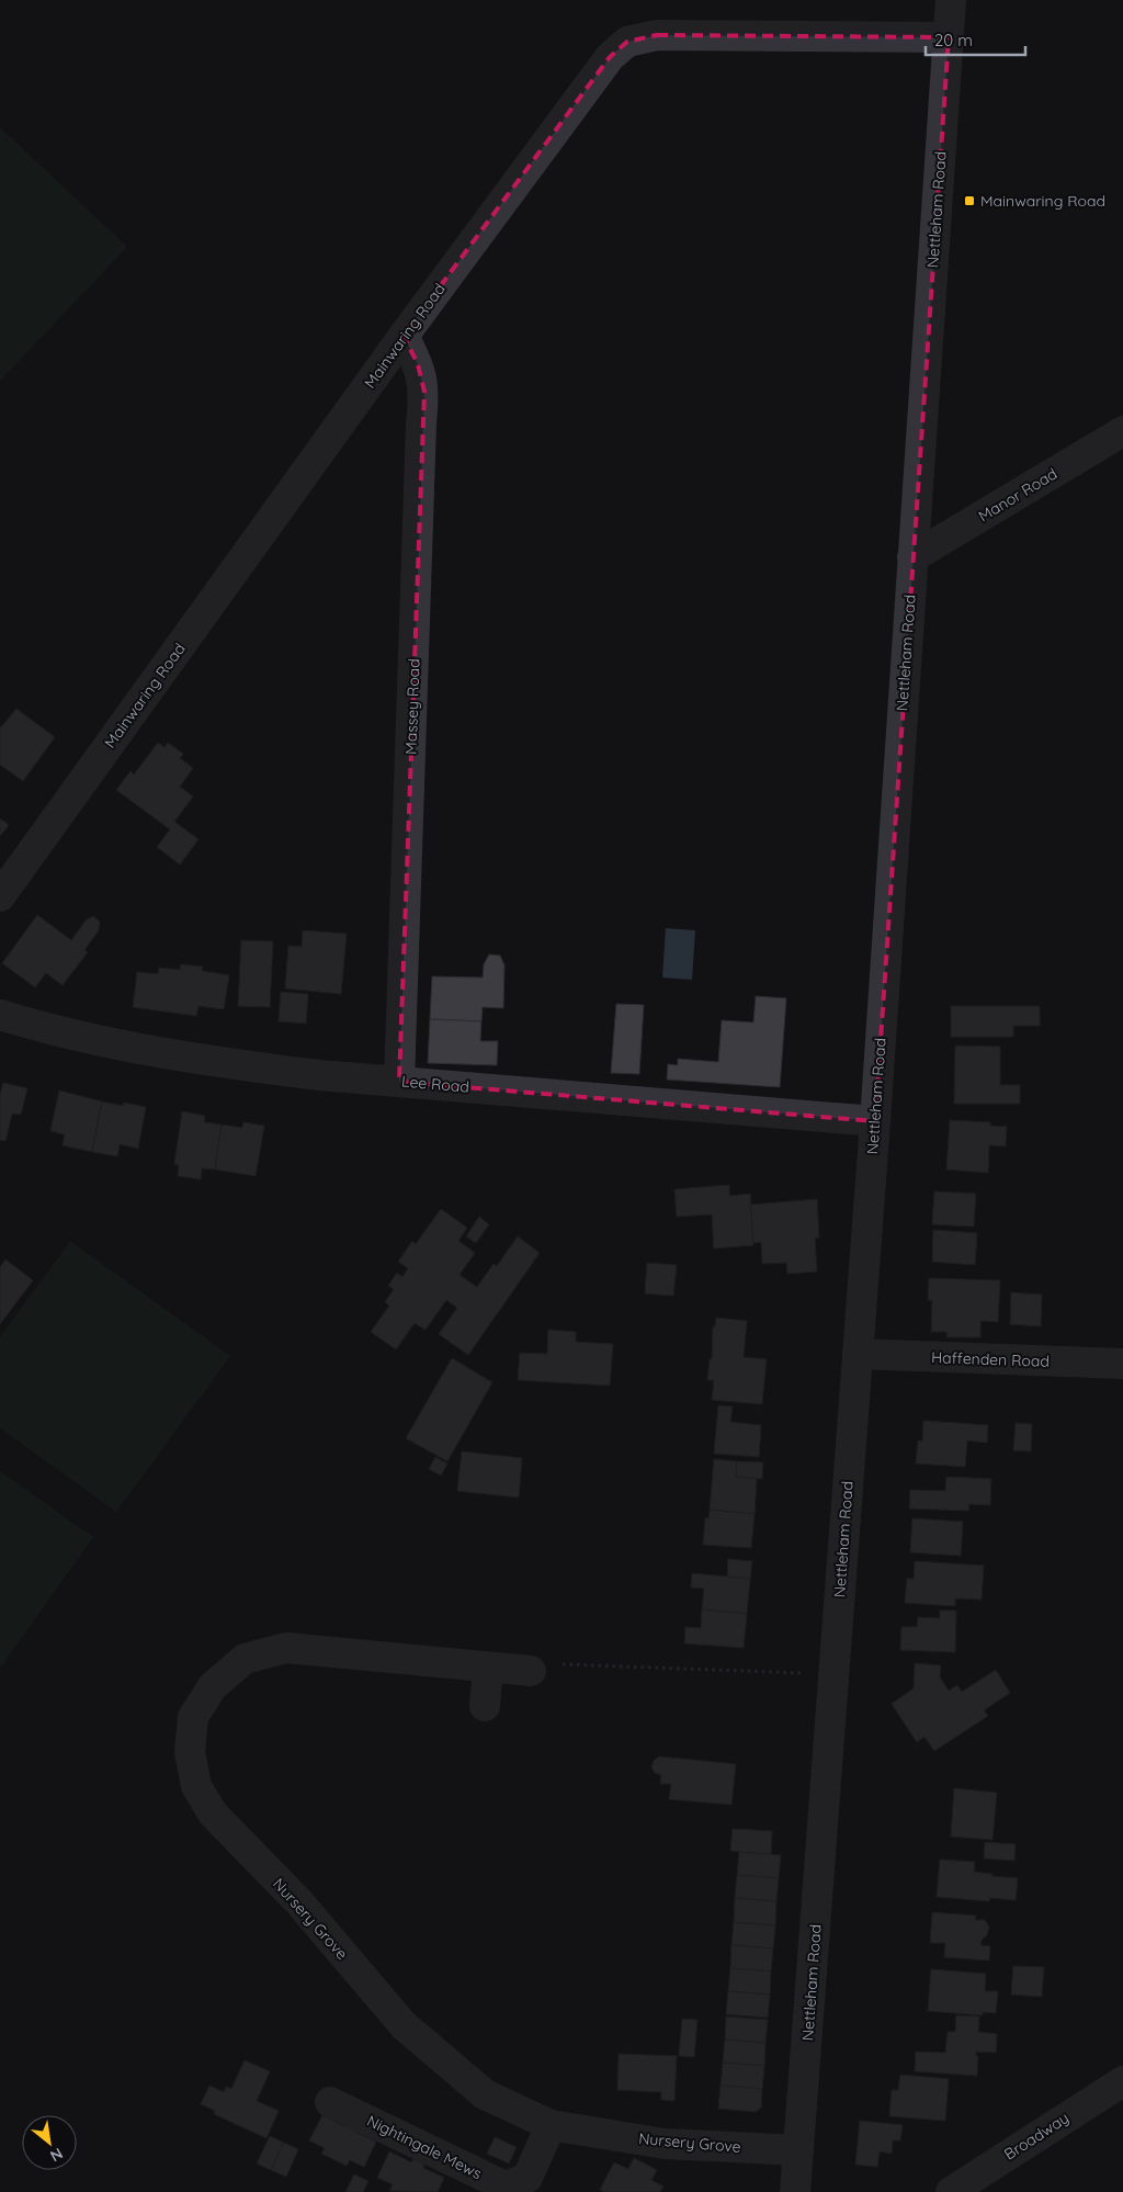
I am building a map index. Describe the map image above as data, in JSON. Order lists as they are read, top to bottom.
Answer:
{
  "streets": {
    "street": [
      "Nettleham Road",
      "Mainwaring Road",
      "Manor Road",
      "Massey Road",
      "Lee Road",
      "Haffenden Road",
      "Nursery Grove",
      "Broadway",
      "Nightingale Mews"
    ]
  },
  "crossings": [
    ["Nettleham Road", "Mainwaring Road"],
    ["Nettleham Road", "Manor Road"],
    ["Nettleham Road", "Lee Road"],
    ["Nettleham Road", "Haffenden Road"],
    ["Nettleham Road", "Nursery Grove"],
    ["Mainwaring Road", "Massey Road"],
    ["Massey Road", "Lee Road"],
    ["Nursery Grove", "Nightingale Mews"]
  ],
  "places": {
    "transit": ["Mainwaring Road"]
  },
  "scale_bar": "20 m",
  "north": "bottom right"
}
